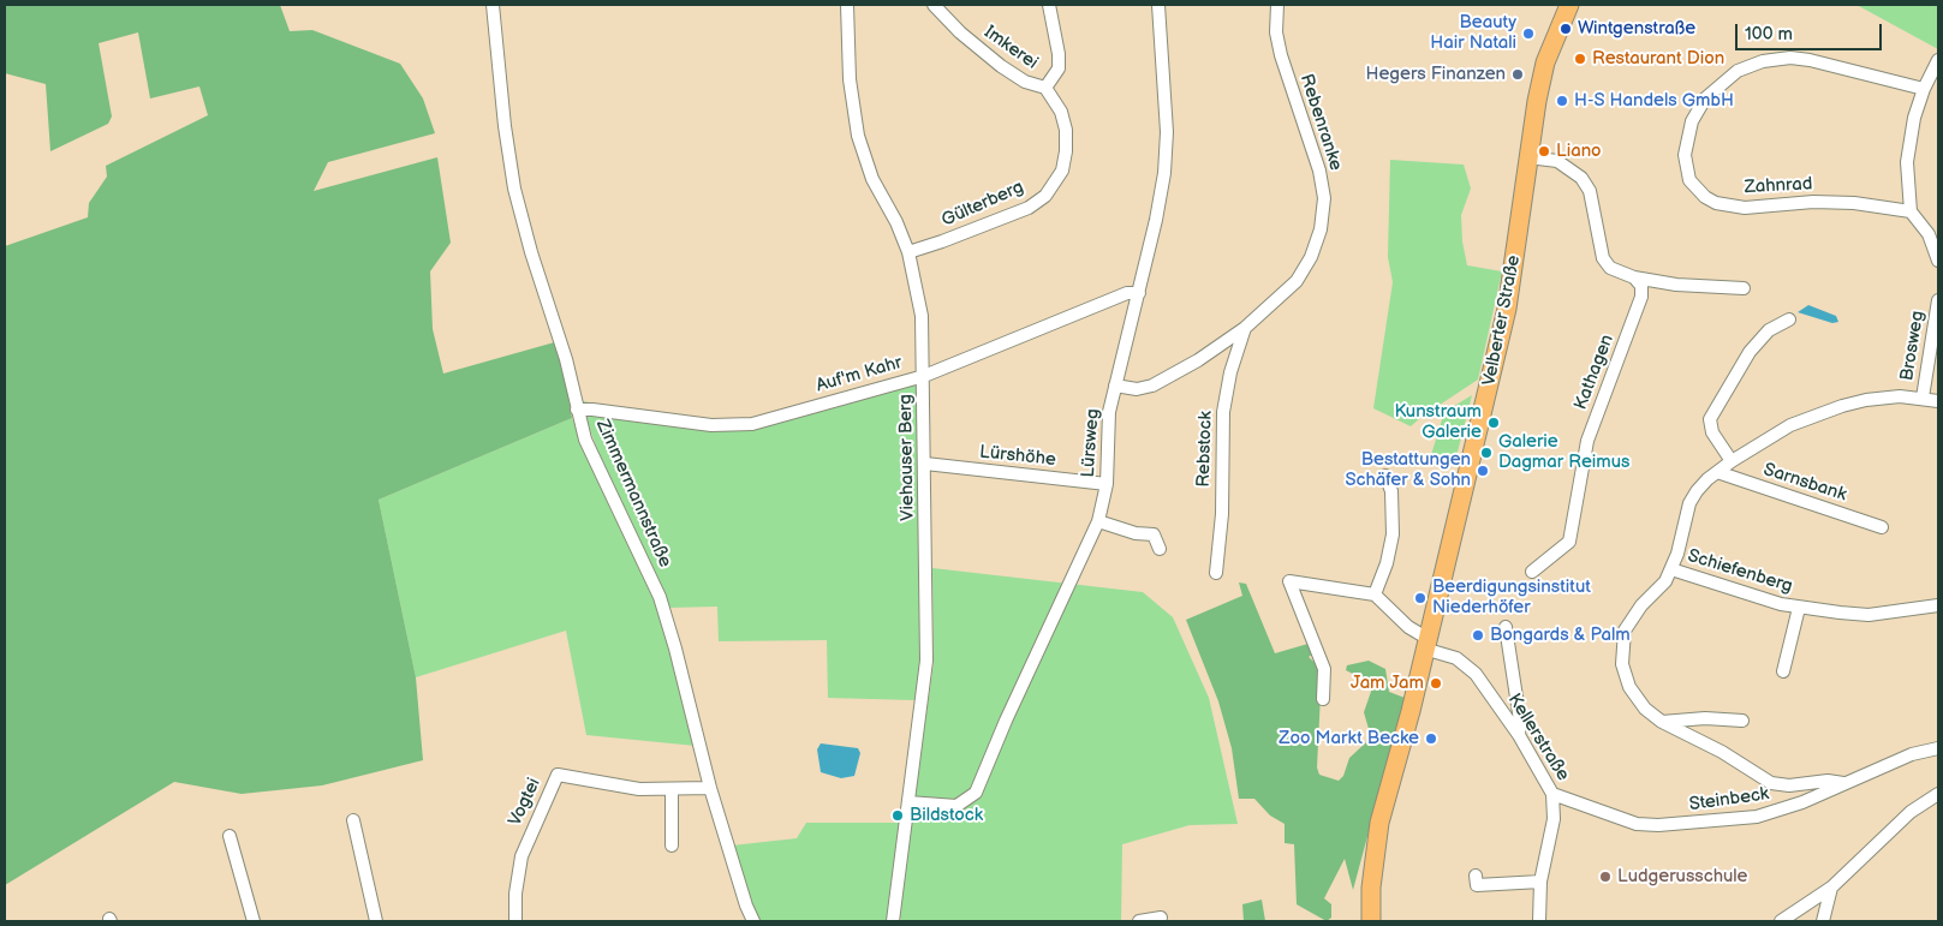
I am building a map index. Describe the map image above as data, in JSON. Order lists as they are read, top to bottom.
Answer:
{
  "streets": {
    "main road": ["Velberter Straße"],
    "street": [
      "Imkerei",
      "Rebenranke",
      "Zahnrad",
      "Gülterberg",
      "Brosweg",
      "Kathagen",
      "Auf'm Kahr",
      "Lürsweg",
      "Rebstock",
      "Lürshöhe",
      "Viehauser Berg",
      "Sarnsbank",
      "Zimmermannstraße",
      "Schiefenberg",
      "Kellerstraße",
      "Steinbeck",
      "Vogtei"
    ]
  },
  "crossings": [
    ["Imkerei", "Gülterberg"],
    ["Rebenranke", "Lürsweg"],
    ["Rebenranke", "Rebstock"],
    ["Gülterberg", "Viehauser Berg"],
    ["Velberter Straße", "Kellerstraße"],
    ["Auf'm Kahr", "Lürsweg"],
    ["Auf'm Kahr", "Viehauser Berg"],
    ["Auf'm Kahr", "Zimmermannstraße"],
    ["Lürsweg", "Lürshöhe"],
    ["Lürsweg", "Viehauser Berg"],
    ["Lürshöhe", "Viehauser Berg"],
    ["Zimmermannstraße", "Vogtei"],
    ["Kellerstraße", "Steinbeck"]
  ],
  "places": [
    "Wintgenstraße",
    "Beauty Hair Natali",
    "Restaurant Dion",
    "Hegers Finanzen",
    "H-S Handels GmbH",
    "Liano",
    "Kunstraum Galerie",
    "Galerie Dagmar Reimus",
    "Bestattungen Schäfer & Sohn",
    "Beerdigungsinstitut Niederhöfer",
    "Bongards & Palm",
    "Jam Jam",
    "Zoo Markt Becke",
    "Bildstock",
    "Ludgerusschule"
  ],
  "scale_bar": "100 m"
}
